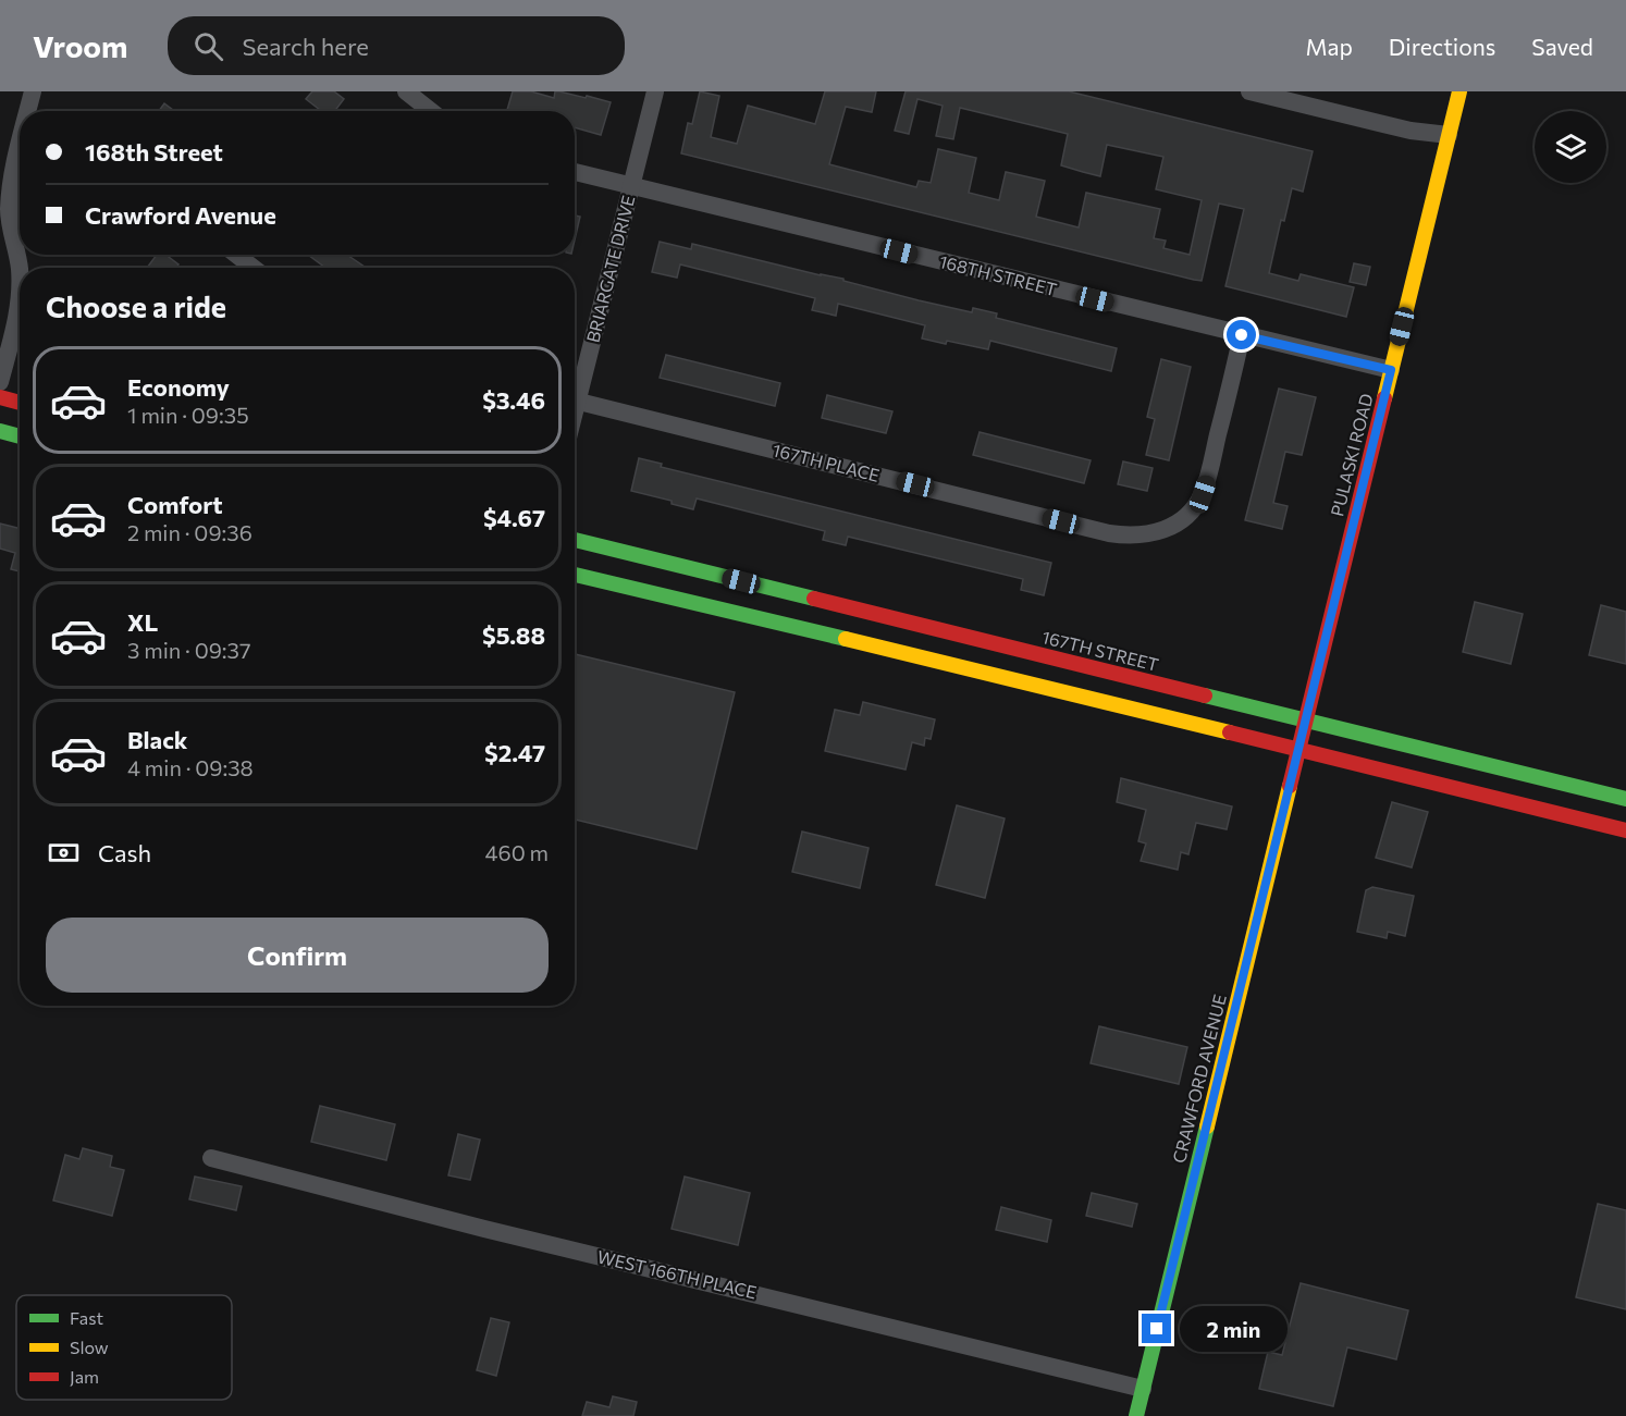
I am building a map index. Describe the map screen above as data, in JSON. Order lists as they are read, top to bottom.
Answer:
{
  "streets": {
    "main road": ["PULASKI ROAD", "167TH STREET", "CRAWFORD AVENUE"],
    "street": [
      "BRIARGATE DRIVE",
      "168TH STREET",
      "167TH PLACE",
      "WEST 166TH PLACE"
    ]
  },
  "crossings": [
    ["BRIARGATE DRIVE", "168TH STREET"],
    ["168TH STREET", "PULASKI ROAD"],
    ["168TH STREET", "167TH PLACE"],
    ["PULASKI ROAD", "167TH STREET"],
    ["PULASKI ROAD", "CRAWFORD AVENUE"],
    ["CRAWFORD AVENUE", "WEST 166TH PLACE"]
  ],
  "legend": ["Fast", "Slow", "Jam"],
  "page": {
    "header": "Vroom",
    "search": "Search here",
    "nav": ["Map", "Directions", "Saved"],
    "banner": ["168th Street", "Crawford Avenue"],
    "heading": "Choose a ride",
    "list": [
      {
        "name": "Economy",
        "note": "1 min · 09:35",
        "value": "$3.46"
      },
      {
        "name": "Comfort",
        "note": "2 min · 09:36",
        "value": "$4.67"
      },
      {
        "name": "XL",
        "note": "3 min · 09:37",
        "value": "$5.88"
      },
      {
        "name": "Black",
        "note": "4 min · 09:38",
        "value": "$2.47"
      }
    ],
    "pay": ["Cash", "460 m"],
    "buttons": "Confirm",
    "bubble": "2 min"
  }
}
